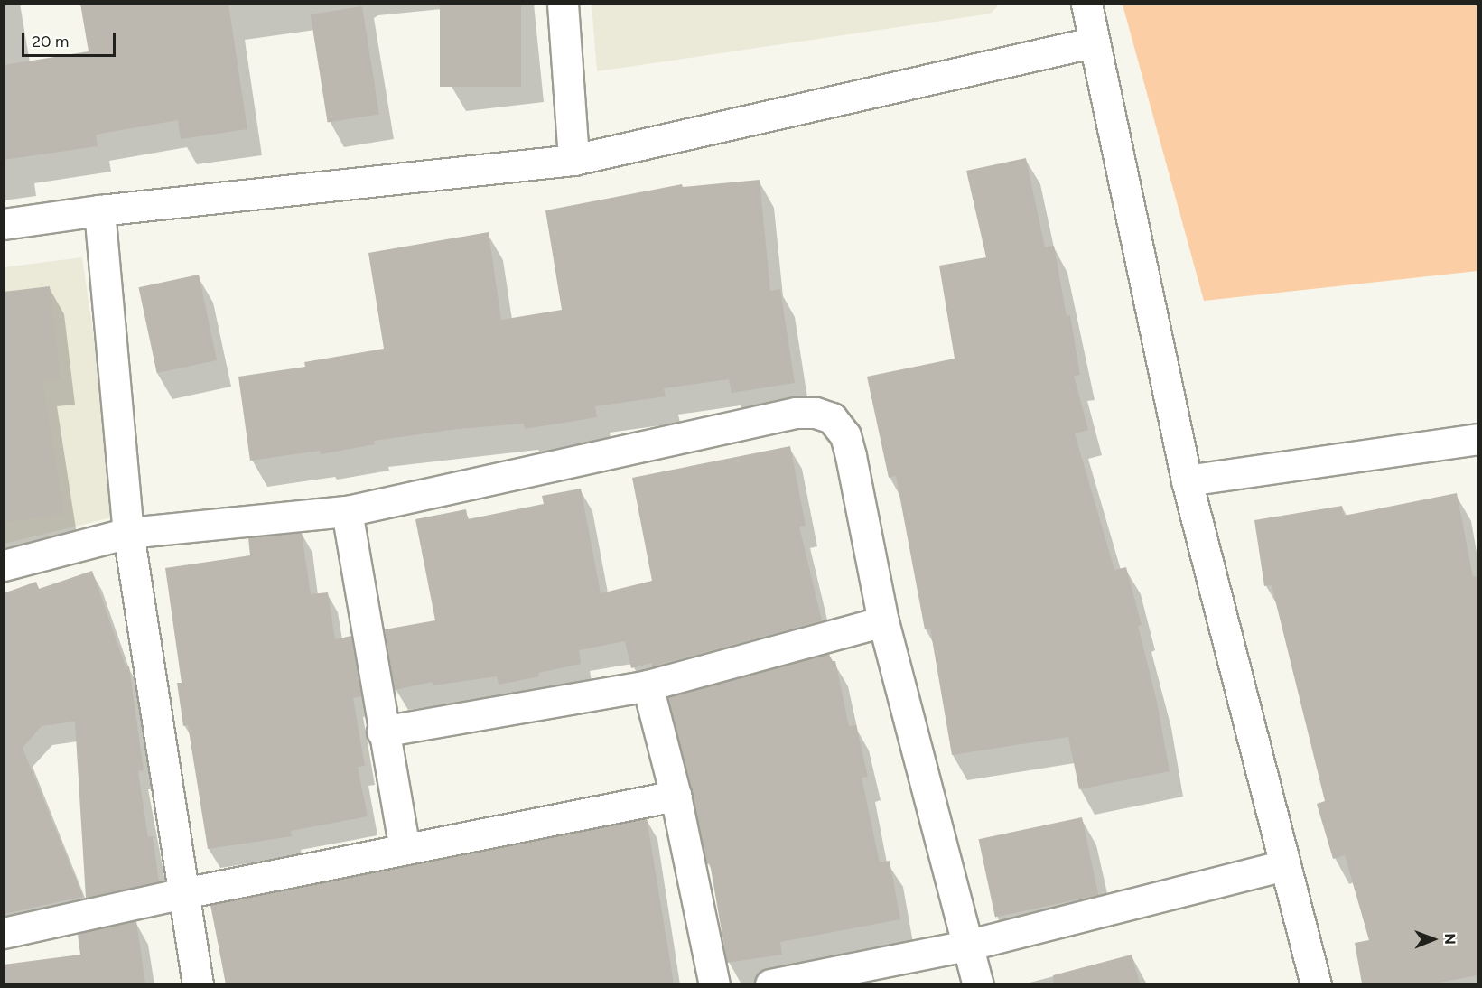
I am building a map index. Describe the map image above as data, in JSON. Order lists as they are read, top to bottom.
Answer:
{
  "scale_bar": "20 m",
  "north": "right"
}
